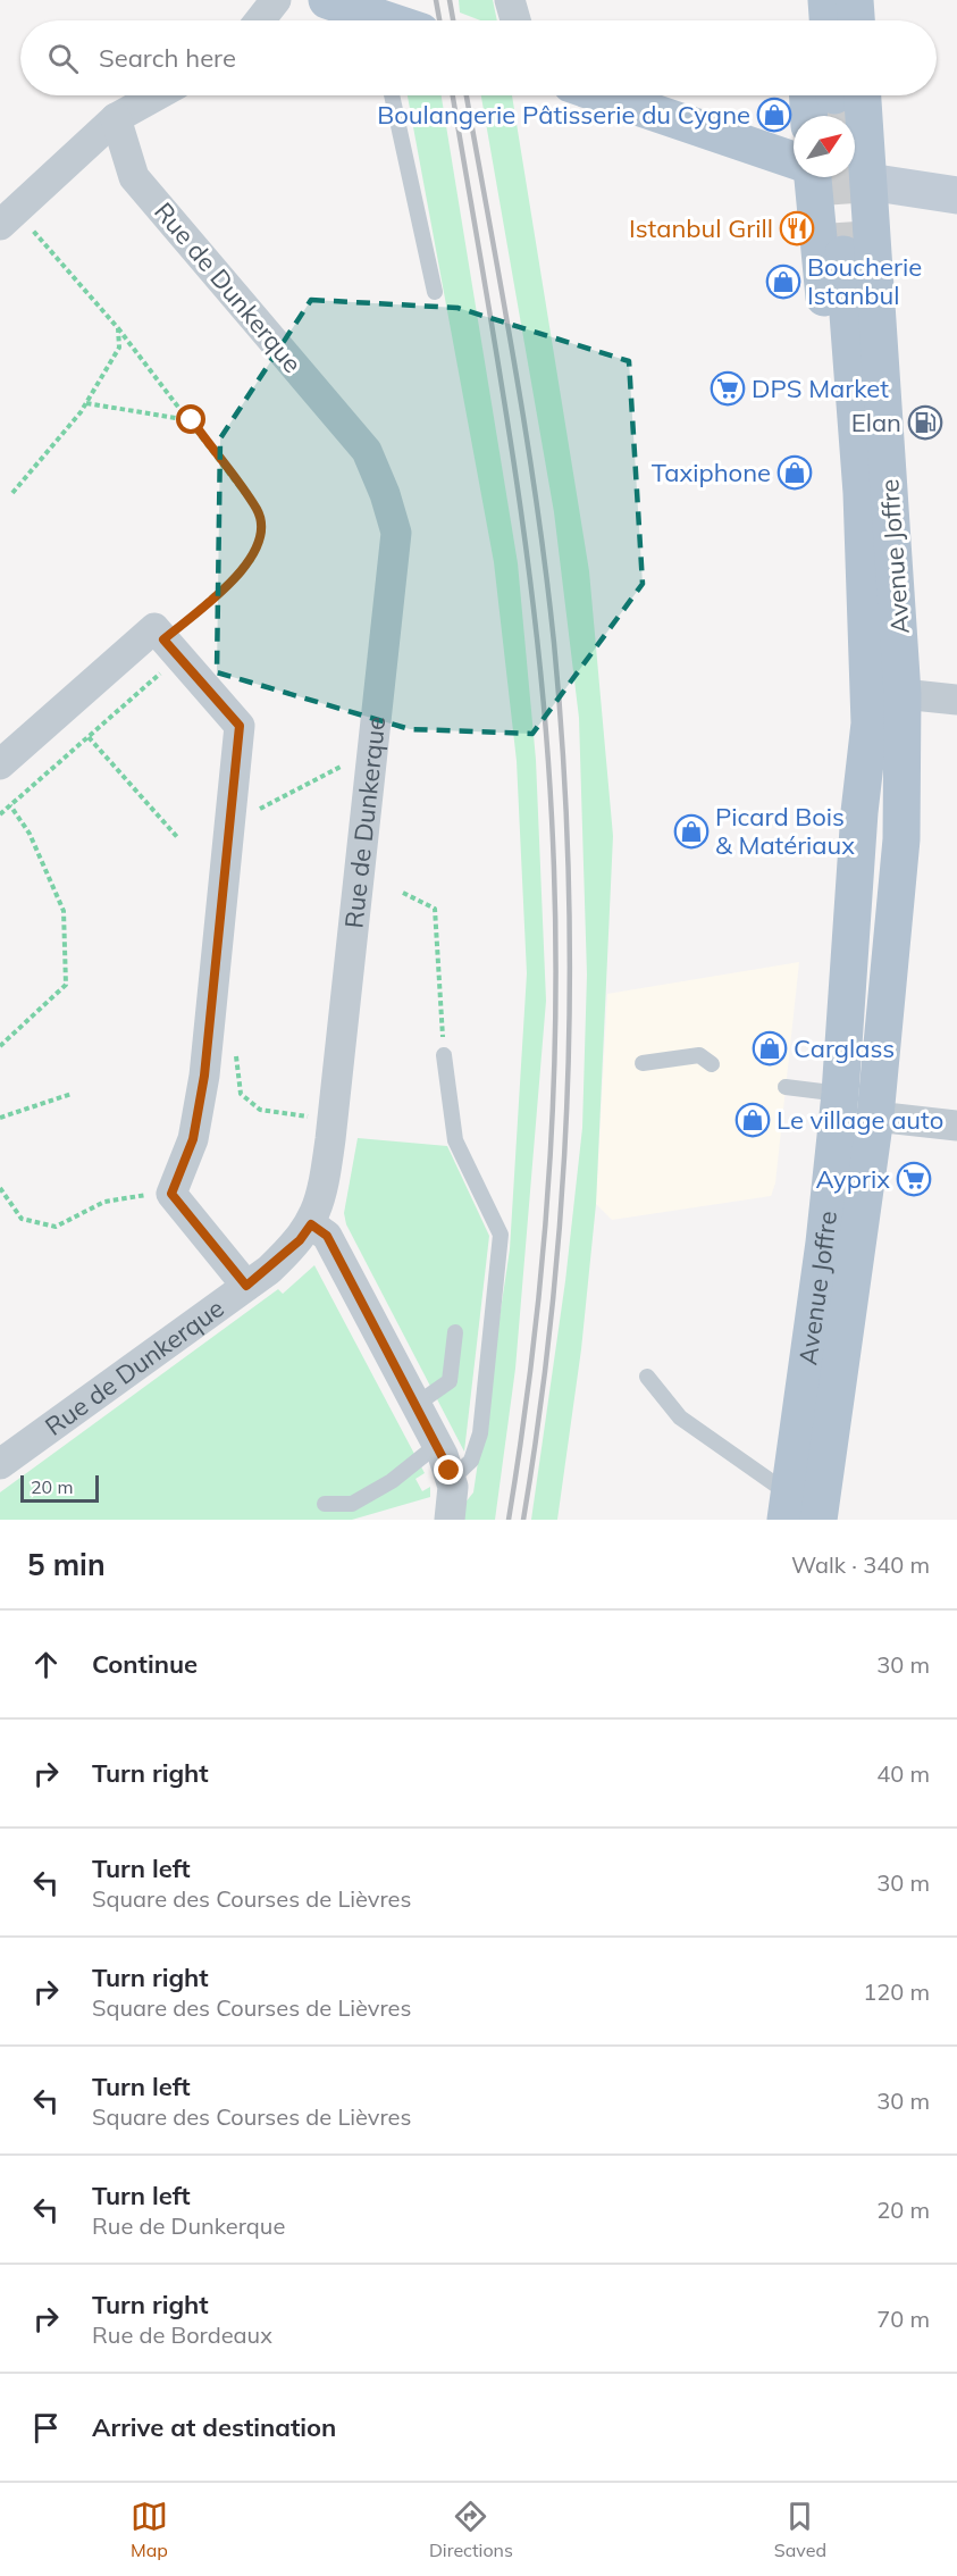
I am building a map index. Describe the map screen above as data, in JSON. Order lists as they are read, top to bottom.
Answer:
{
  "streets": {
    "main road": ["Avenue Joffre"],
    "street": ["Rue de Dunkerque"]
  },
  "places": {
    "shop": [
      "Boulangerie Pâtisserie du Cygne",
      "Boucherie Istanbul",
      "Taxiphone",
      "Picard Bois & Matériaux",
      "Carglass",
      "Le village auto"
    ],
    "restaurant": ["Istanbul Grill"],
    "supermarket": ["DPS Market", "Ayprix"],
    "fuel station": ["Elan"]
  },
  "scale_bar": "20 m",
  "north": "top right",
  "page": {
    "search": "Search here",
    "scale": "20 m",
    "heading": ["5 min", "Walk · 340 m"],
    "list": [
      ["Continue", "30 m"],
      ["Turn right", "40 m"],
      ["Turn left", "Square des Courses de Lièvres", "30 m"],
      ["Turn right", "Square des Courses de Lièvres", "120 m"],
      ["Turn left", "Square des Courses de Lièvres", "30 m"],
      ["Turn left", "Rue de Dunkerque", "20 m"],
      ["Turn right", "Rue de Bordeaux", "70 m"],
      "Arrive at destination"
    ],
    "nav": ["Map", "Directions", "Saved"]
  }
}
